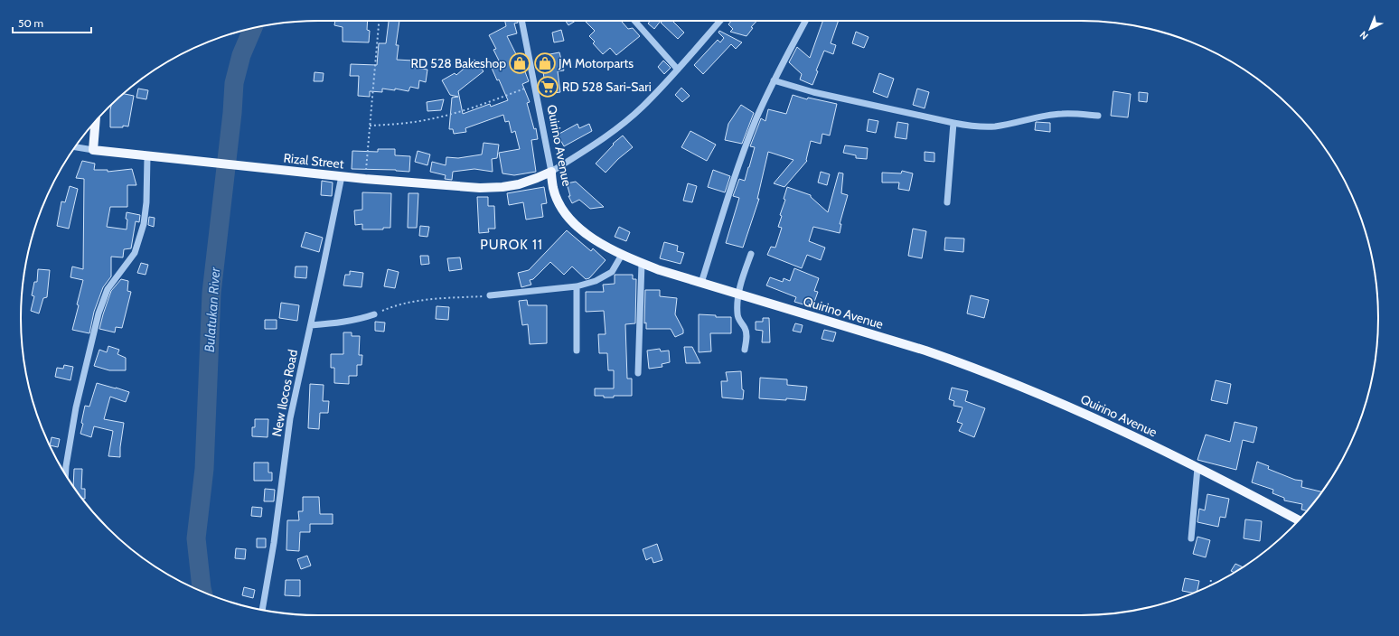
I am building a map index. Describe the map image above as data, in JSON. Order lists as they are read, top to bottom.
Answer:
{
  "streets": {
    "main road": ["Quirino Avenue", "Rizal Street"],
    "street": ["New Ilocos Road"]
  },
  "crossings": [
    ["Quirino Avenue", "Rizal Street"],
    ["Rizal Street", "New Ilocos Road"]
  ],
  "districts": ["PUROK 11"],
  "water": ["Bulatukan River"],
  "places": {
    "shop": ["RD 528 Bakeshop", "JM Motorparts"],
    "supermarket": ["RD 528 Sari-Sari"]
  },
  "scale_bar": "50 m",
  "north": "bottom left"
}
